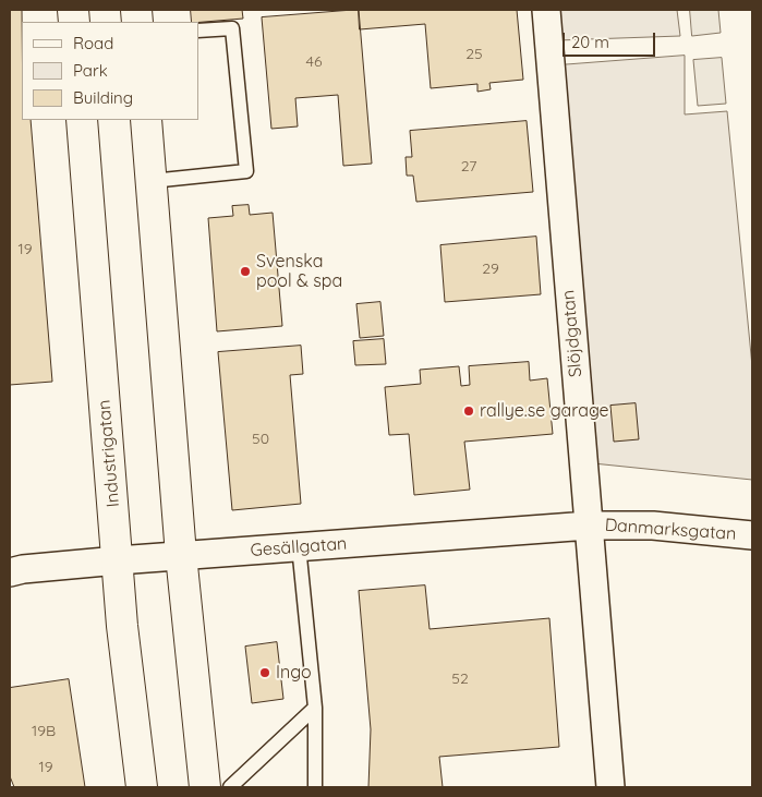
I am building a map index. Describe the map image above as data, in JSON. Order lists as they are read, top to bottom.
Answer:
{
  "streets": {
    "main road": ["Industrigatan"],
    "street": ["Slöjdgatan", "Danmarksgatan", "Gesällgatan"]
  },
  "crossings": [
    ["Slöjdgatan", "Danmarksgatan"],
    ["Slöjdgatan", "Gesällgatan"],
    ["Industrigatan", "Gesällgatan"],
    ["Danmarksgatan", "Gesällgatan"]
  ],
  "places": ["Svenska pool & spa", "rallye.se garage", "Ingo"],
  "house_numbers": [
    "25",
    "46",
    "27",
    "19",
    "29",
    "50",
    "52",
    "19B",
    "19"
  ],
  "legend": ["Road", "Park", "Building"],
  "scale_bar": "20 m"
}
